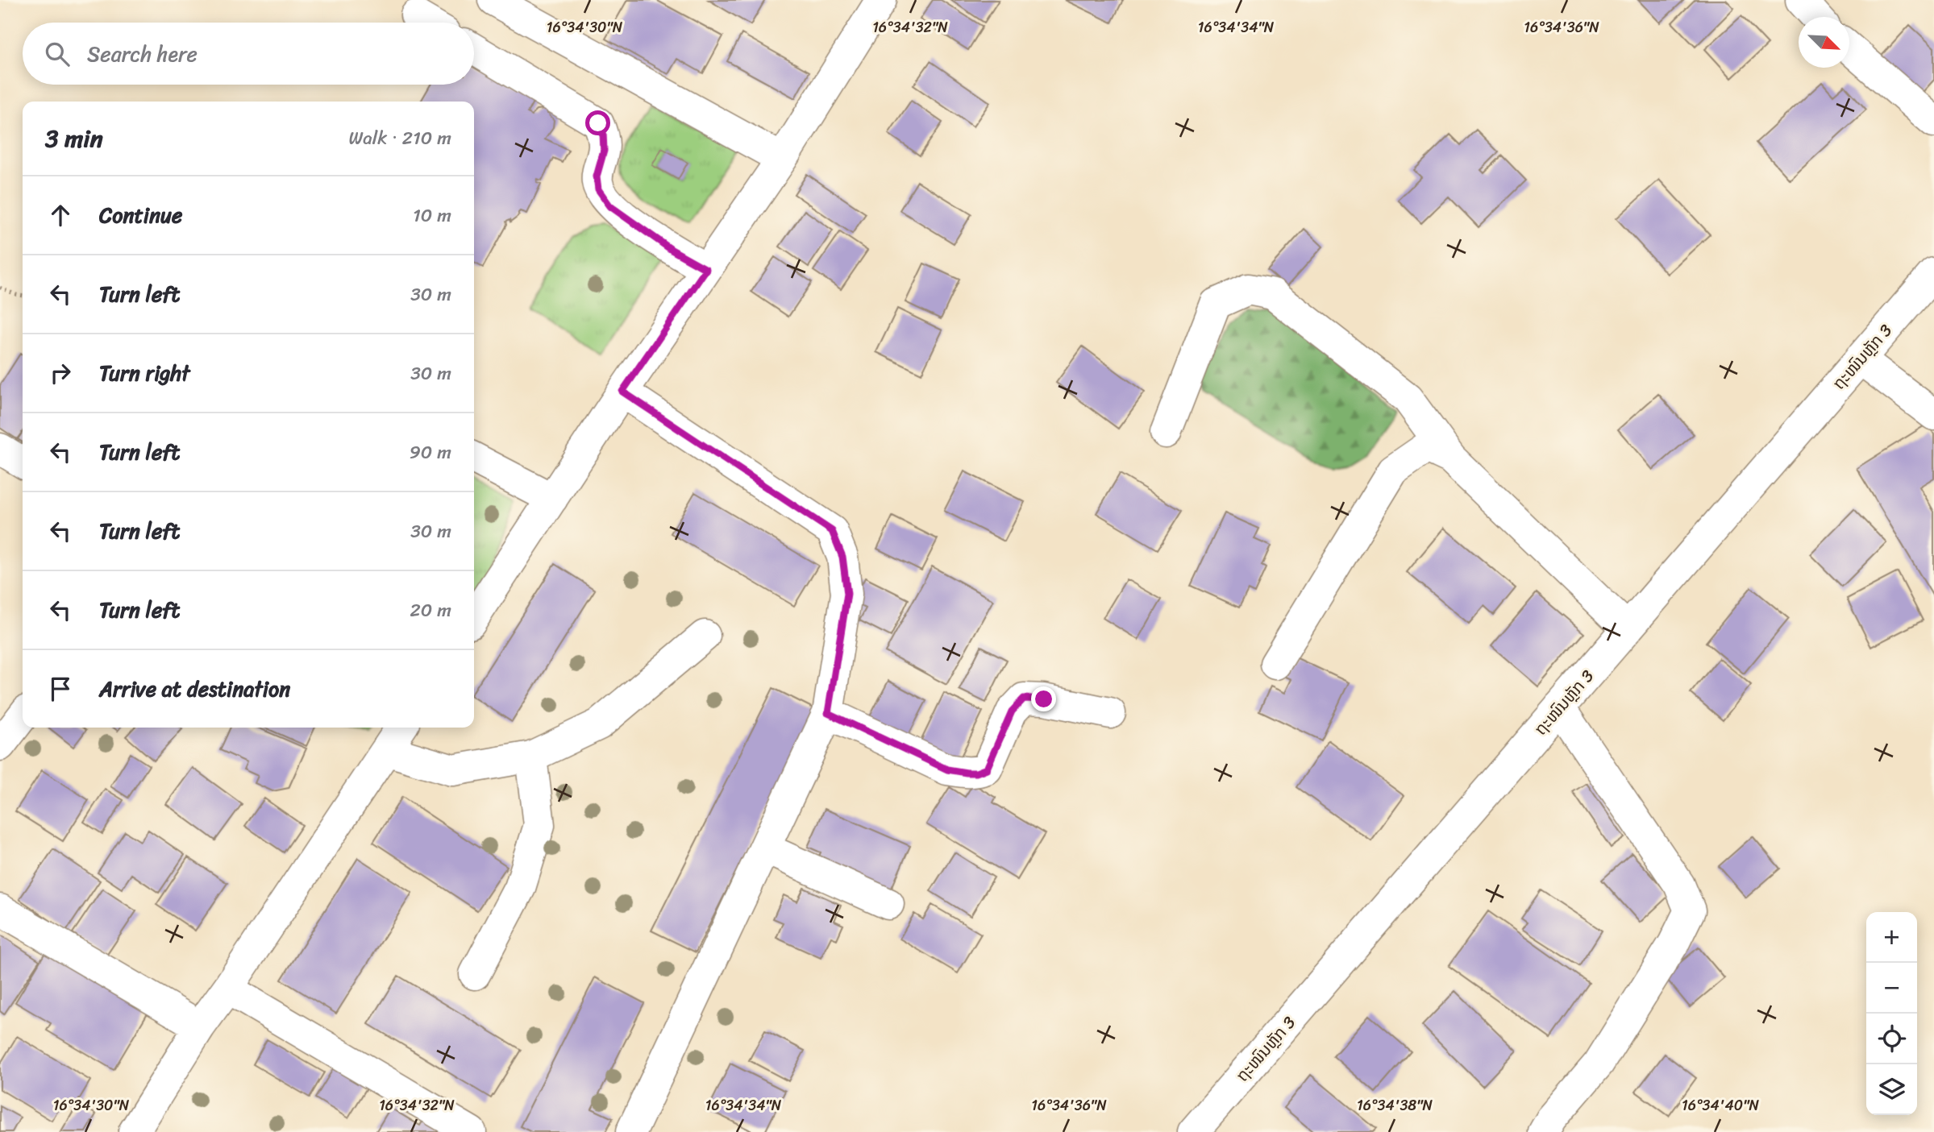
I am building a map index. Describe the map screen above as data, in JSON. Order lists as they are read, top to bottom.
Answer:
{
  "streets": {
    "street": ["ຖະໜົນຫຼັກ 3"]
  },
  "north": "bottom right",
  "page": {
    "search": "Search here",
    "heading": ["3 min", "Walk · 210 m"],
    "list": [
      ["Continue", "10 m"],
      ["Turn left", "30 m"],
      ["Turn right", "30 m"],
      ["Turn left", "90 m"],
      ["Turn left", "30 m"],
      ["Turn left", "20 m"],
      "Arrive at destination"
    ],
    "map_buttons": ["+", "−"]
  },
  "coordinates": [
    "16°34'30\"N",
    "16°34'32\"N",
    "16°34'34\"N",
    "16°34'36\"N",
    "16°34'38\"N",
    "16°34'40\"N"
  ]
}
